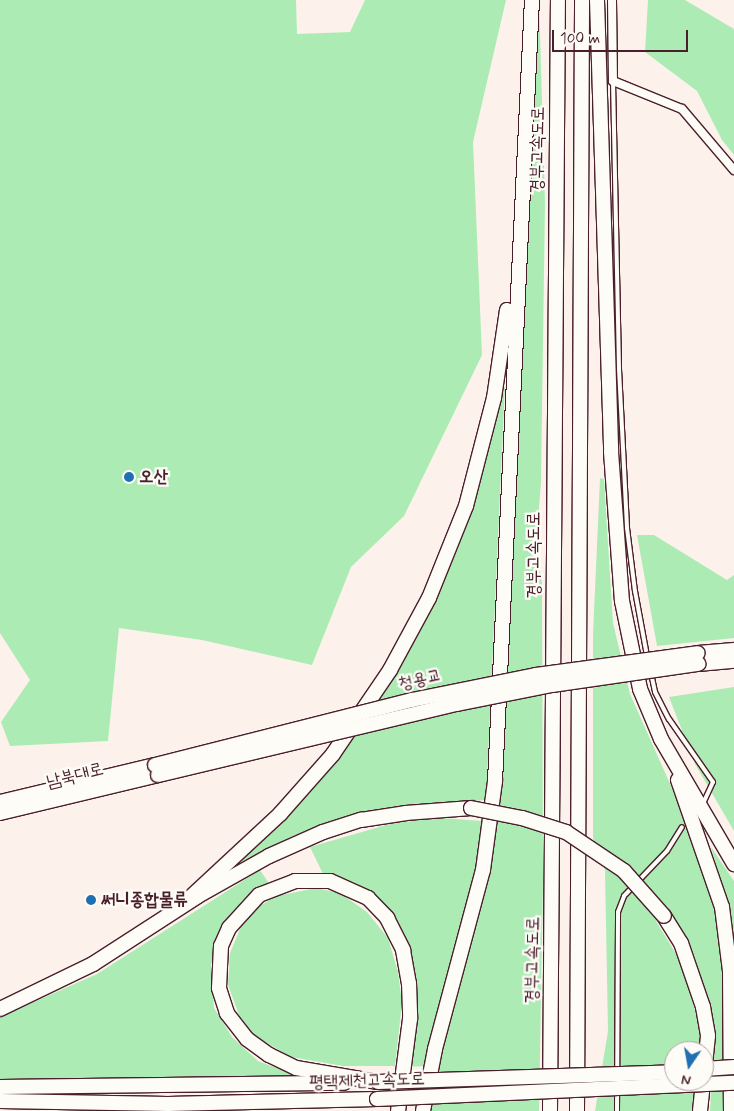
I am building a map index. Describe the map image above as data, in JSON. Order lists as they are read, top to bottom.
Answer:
{
  "streets": {
    "highway": [
      "경부고속도로",
      "청용교",
      "남북대로",
      "평택제천고속도로"
    ]
  },
  "crossings": [
    ["청용교", "남북대로"]
  ],
  "places": ["오산", "써니종합물류"],
  "scale_bar": "100 m",
  "north": "bottom"
}
